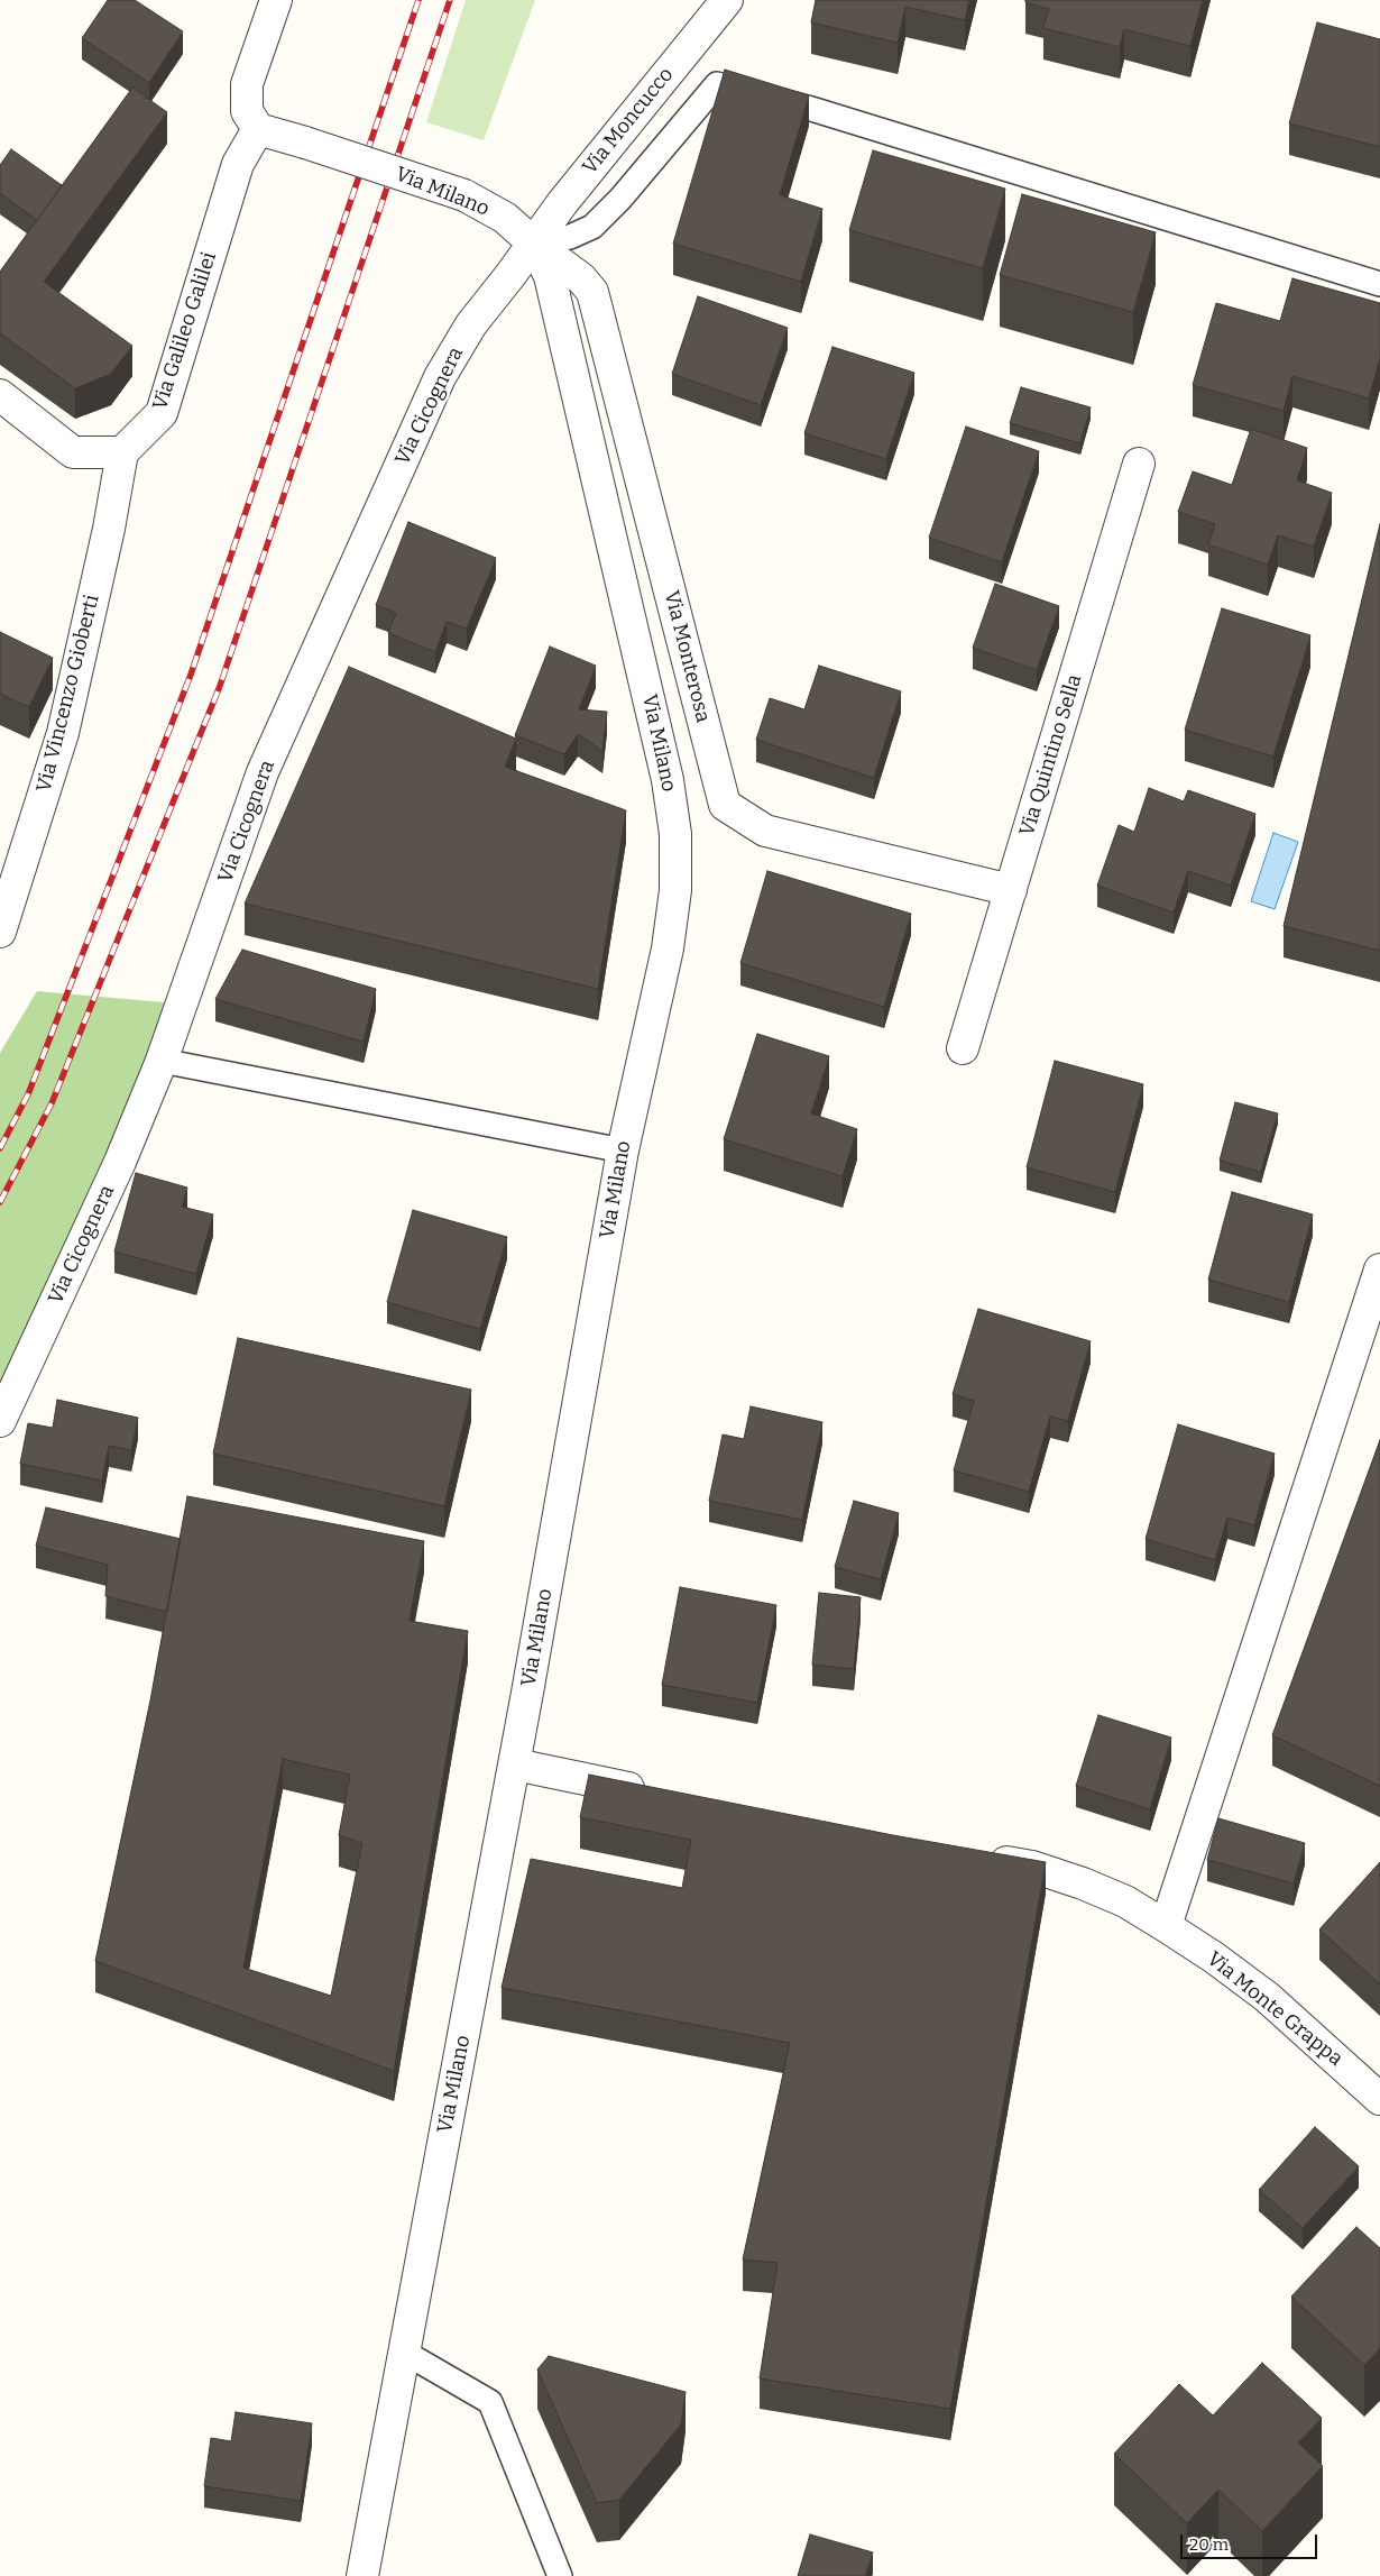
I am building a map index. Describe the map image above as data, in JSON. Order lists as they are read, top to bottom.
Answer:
{
  "streets": {
    "street": [
      "Via Moncucco",
      "Via Milano",
      "Via Galileo Galilei",
      "Via Cicognera",
      "Via Monterosa",
      "Via Vincenzo Gioberti",
      "Via Quintino Sella",
      "Via Monte Grappa"
    ]
  },
  "crossings": [
    ["Via Moncucco", "Via Milano"],
    ["Via Moncucco", "Via Cicognera"],
    ["Via Moncucco", "Via Monterosa"],
    ["Via Milano", "Via Galileo Galilei"],
    ["Via Milano", "Via Cicognera"],
    ["Via Milano", "Via Monterosa"],
    ["Via Galileo Galilei", "Via Vincenzo Gioberti"],
    ["Via Cicognera", "Via Monterosa"],
    ["Via Monterosa", "Via Quintino Sella"]
  ],
  "scale_bar": "20 m"
}
